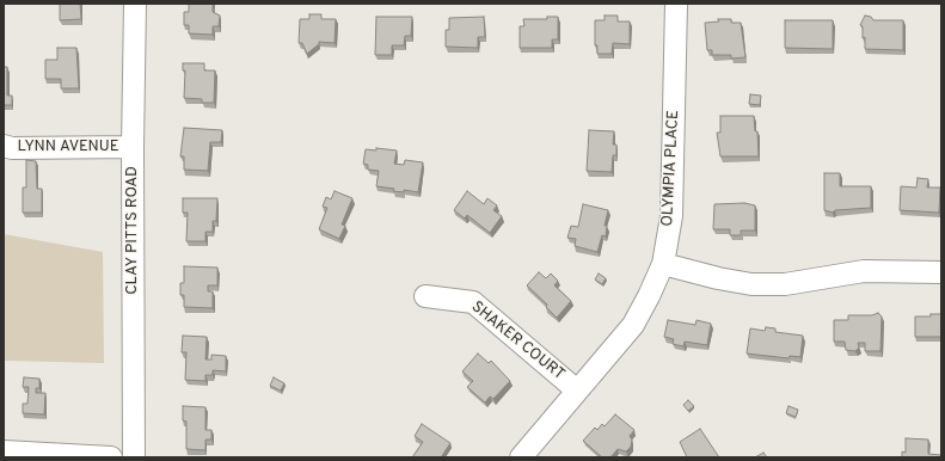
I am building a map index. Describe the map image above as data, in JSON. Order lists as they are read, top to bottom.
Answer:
{
  "streets": {
    "street": [
      "LYNN AVENUE",
      "OLYMPIA PLACE",
      "CLAY PITTS ROAD",
      "SHAKER COURT"
    ]
  },
  "crossings": [
    ["LYNN AVENUE", "CLAY PITTS ROAD"],
    ["OLYMPIA PLACE", "SHAKER COURT"]
  ]
}
